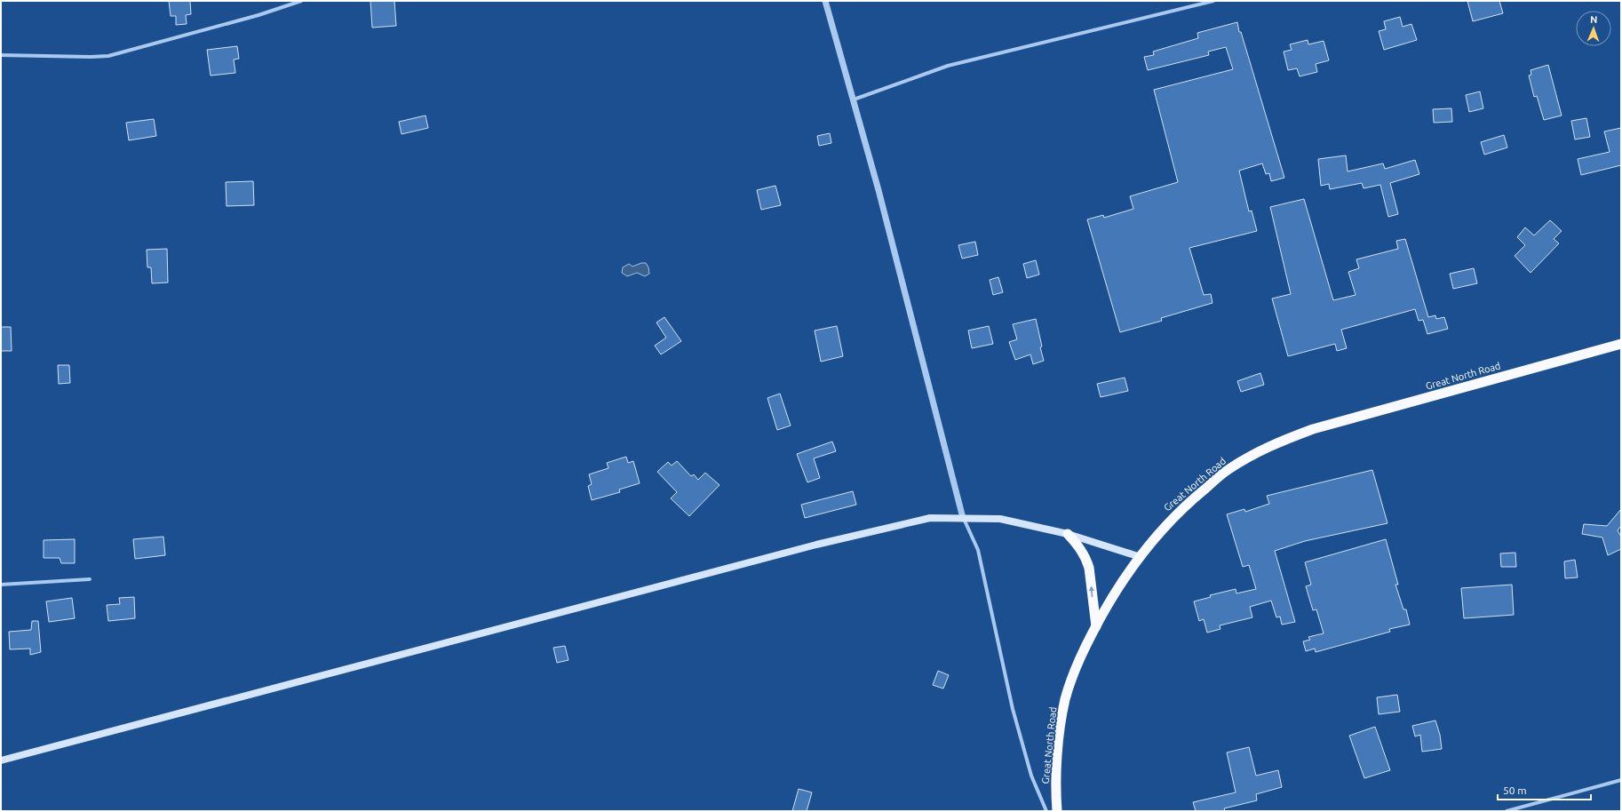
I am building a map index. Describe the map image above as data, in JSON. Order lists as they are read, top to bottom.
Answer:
{
  "streets": {
    "highway": ["Great North Road"]
  },
  "scale_bar": "50 m",
  "north": "top"
}
